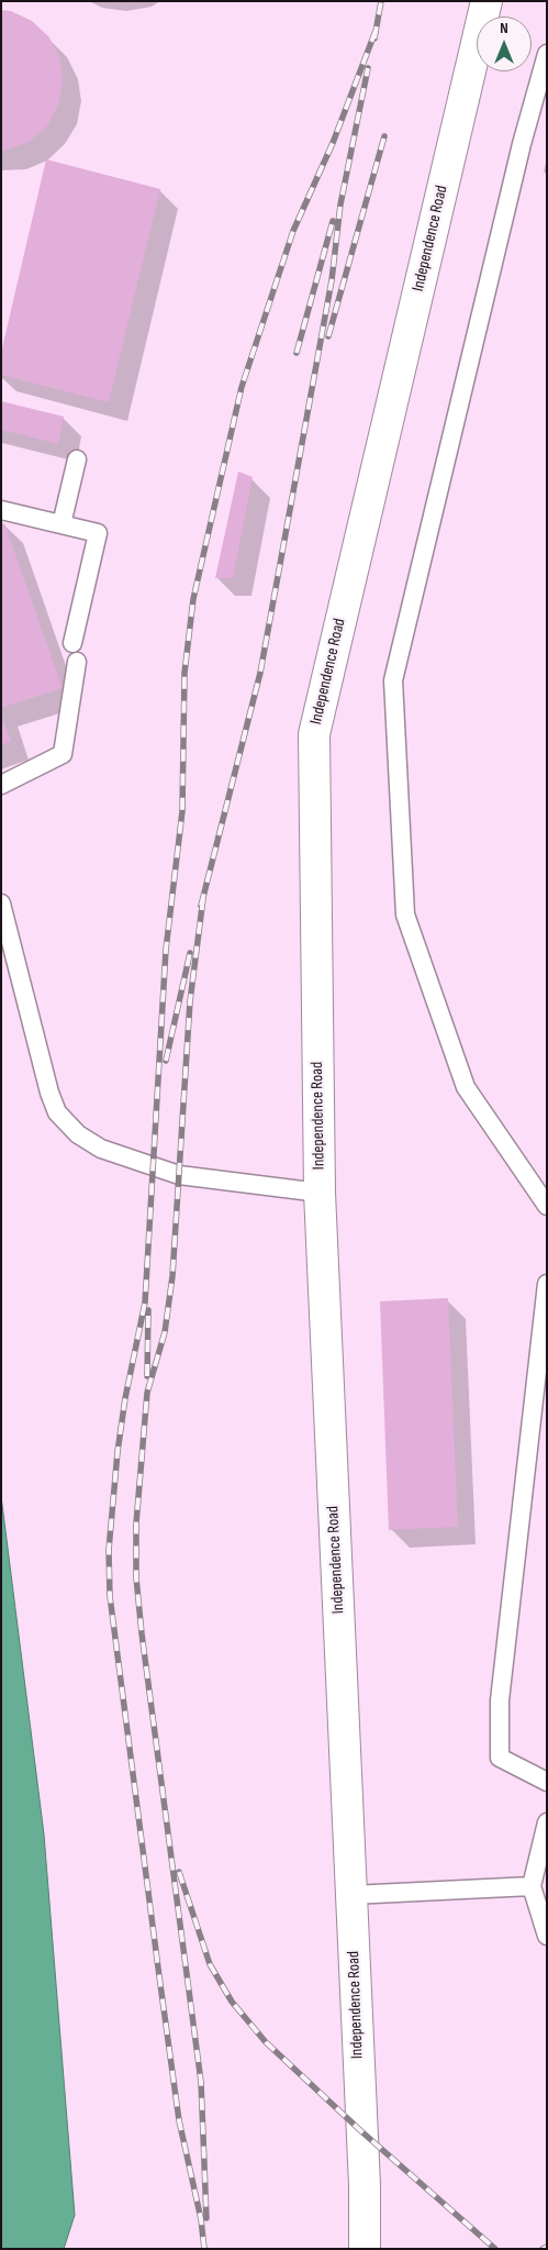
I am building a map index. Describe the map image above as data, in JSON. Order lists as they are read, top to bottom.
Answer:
{
  "streets": {
    "street": ["Independence Road"]
  },
  "north": "top"
}
